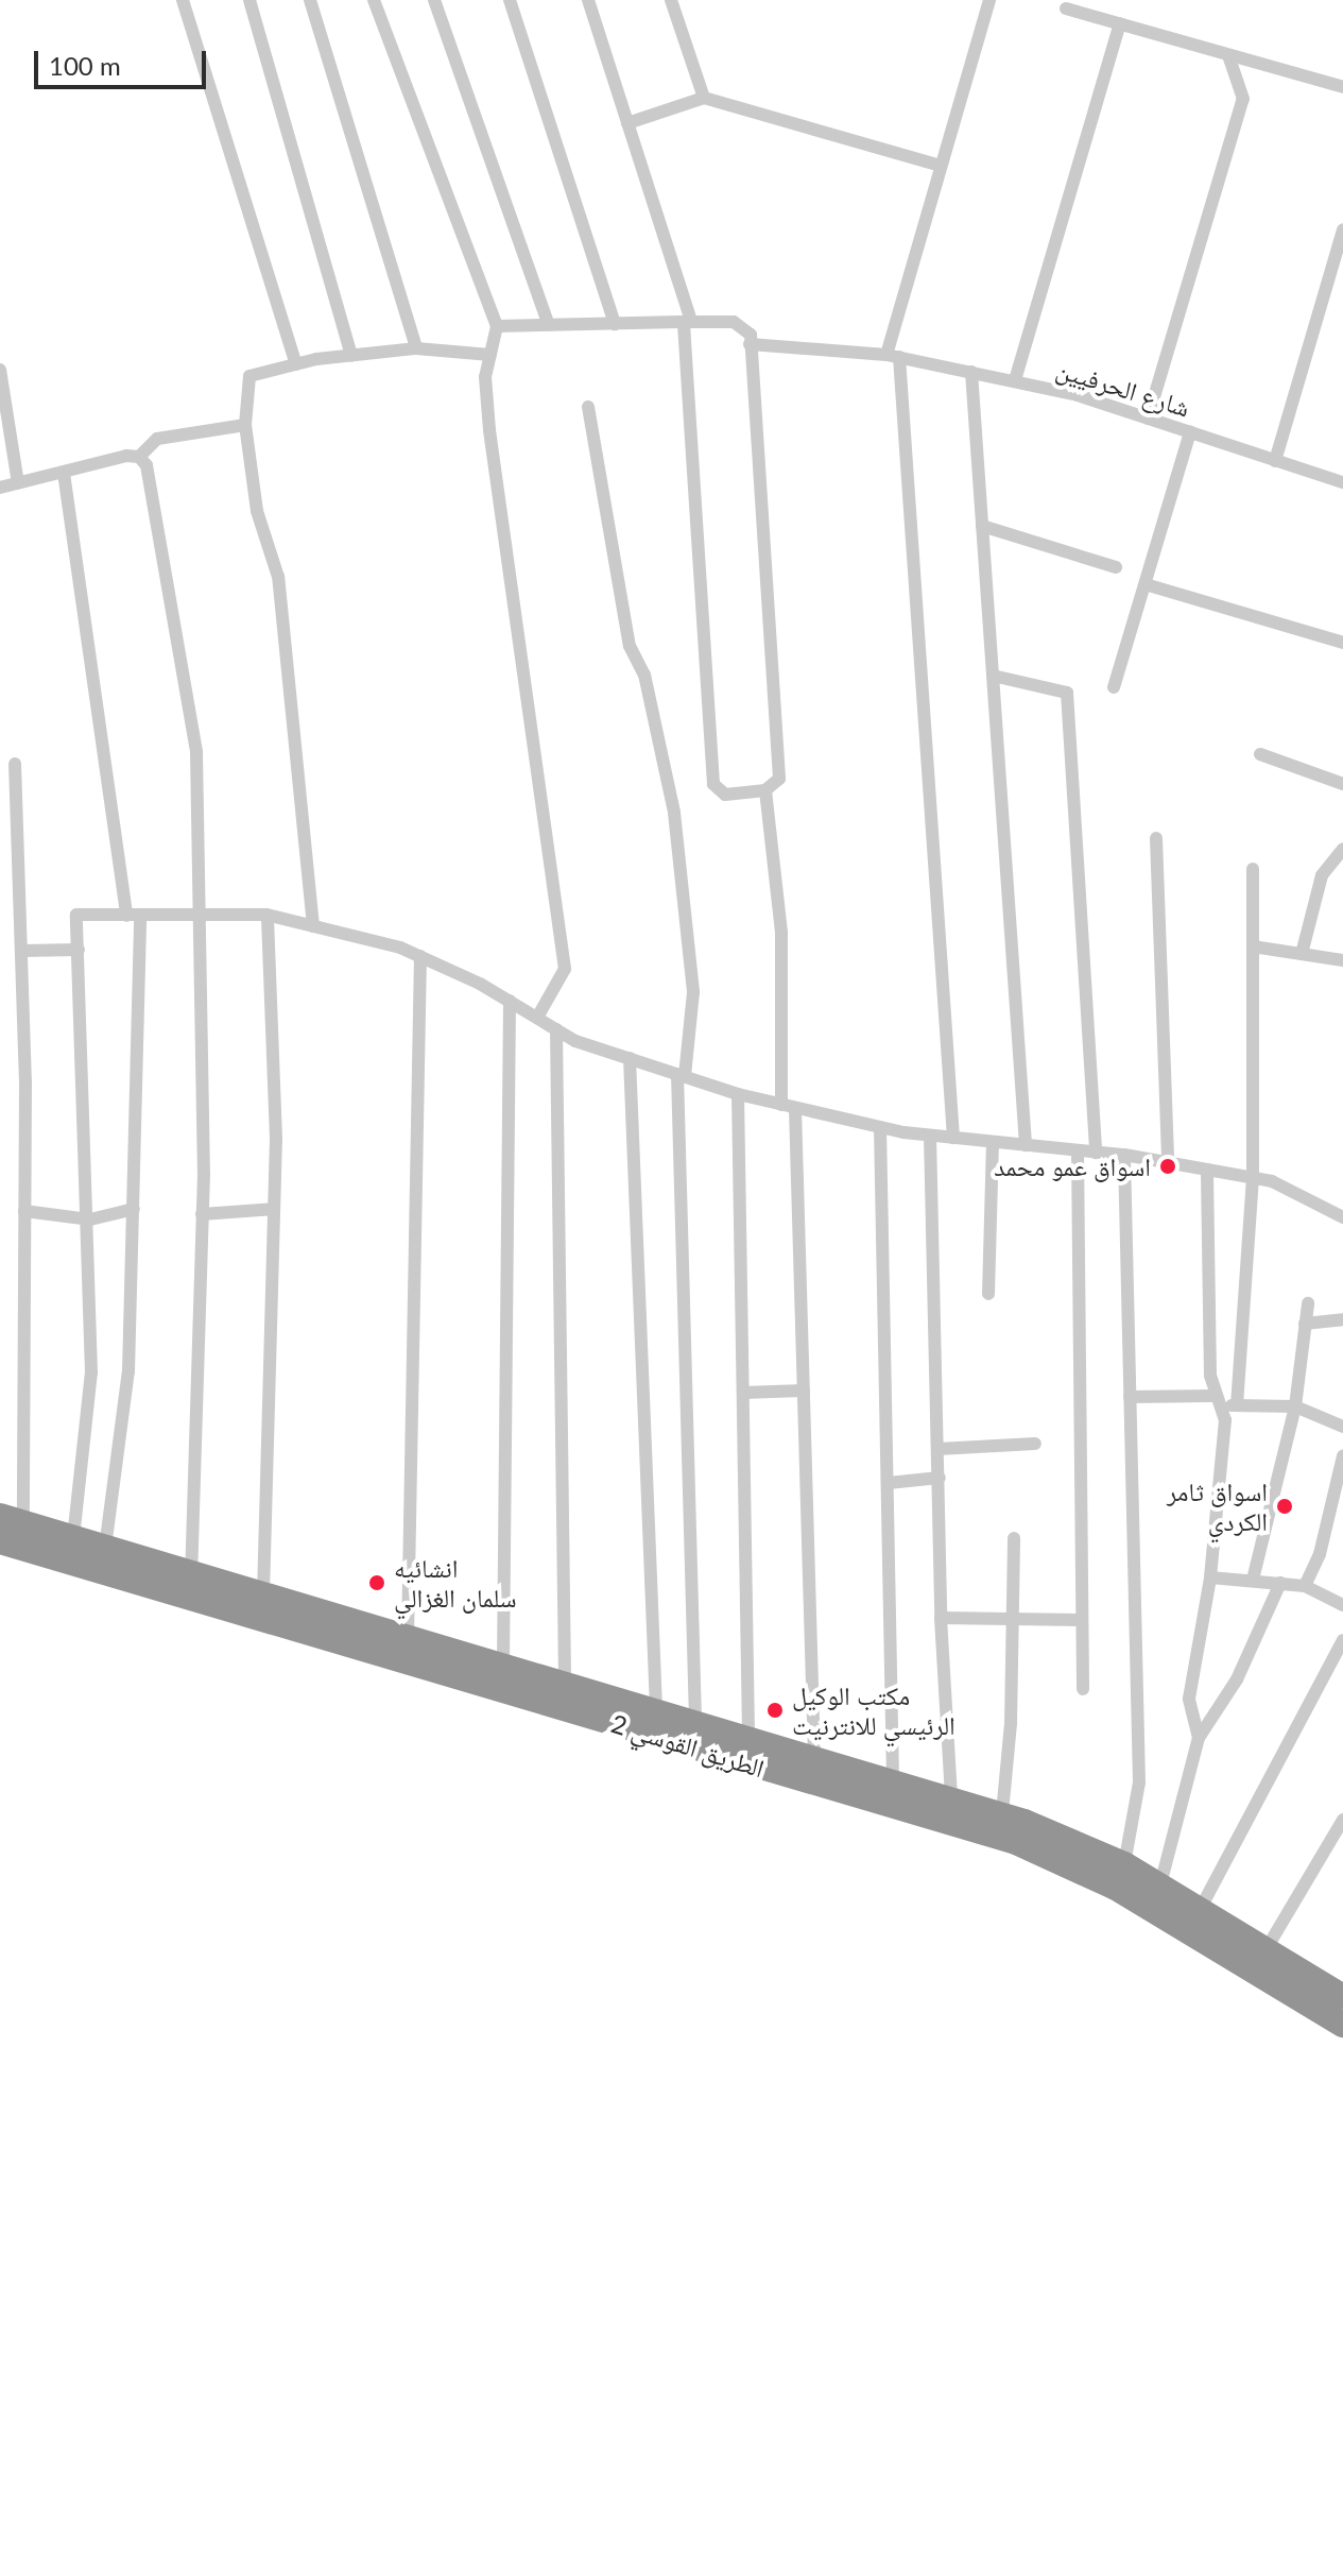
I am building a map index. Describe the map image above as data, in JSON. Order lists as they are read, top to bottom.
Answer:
{
  "streets": {
    "highway": ["الطريق القوسي 2"],
    "street": ["شارع الحرفيين"]
  },
  "places": [
    "اسواق عمو محمد",
    "اسواق ثامر الكردي",
    "انشائيه سلمان الغزالي",
    "مكتب الوكيل الرئيسي للانترنيت"
  ],
  "scale_bar": "100 m"
}
